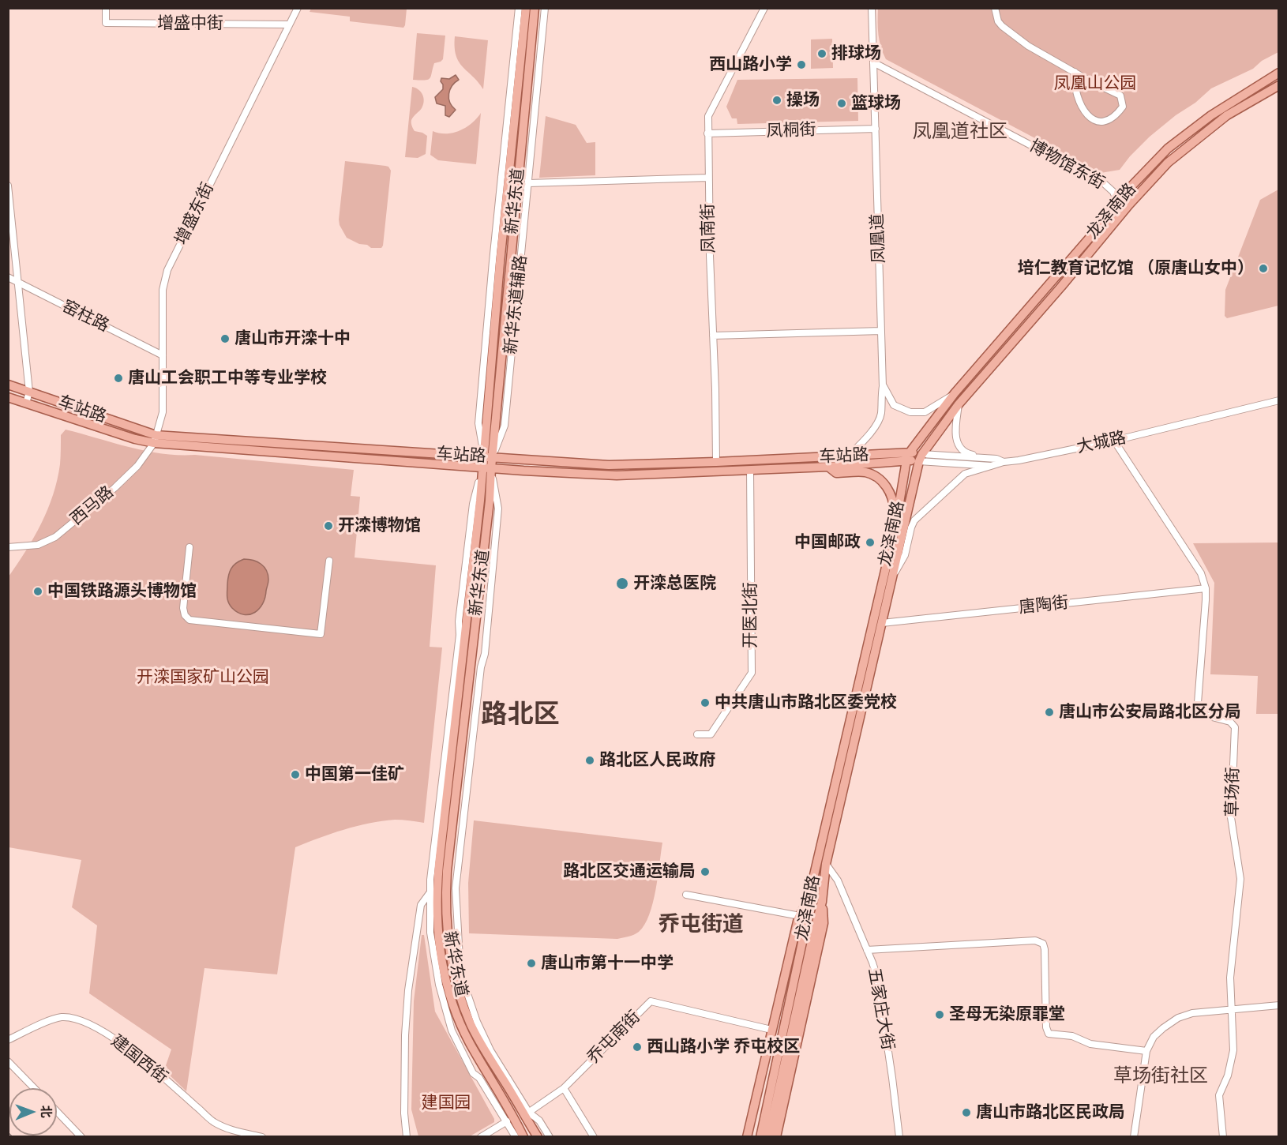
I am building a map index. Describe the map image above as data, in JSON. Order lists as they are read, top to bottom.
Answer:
{
  "streets": {
    "main road": ["新华东道", "龙泽南路", "车站路"],
    "street": [
      "增盛中街",
      "凤桐街",
      "博物馆东街",
      "增盛东街",
      "凤南街",
      "凤凰道",
      "新华东道辅路",
      "窑柱路",
      "大城路",
      "西马路",
      "唐陶街",
      "开医北街",
      "草场街",
      "五家庄大街",
      "乔屯南街",
      "建国西街"
    ]
  },
  "crossings": [
    ["增盛中街", "增盛东街"],
    ["凤桐街", "凤南街"],
    ["凤桐街", "凤凰道"],
    ["博物馆东街", "龙泽南路"],
    ["博物馆东街", "凤凰道"],
    ["新华东道", "新华东道辅路"],
    ["新华东道", "车站路"],
    ["新华东道", "乔屯南街"],
    ["龙泽南路", "车站路"],
    ["龙泽南路", "大城路"],
    ["龙泽南路", "唐陶街"],
    ["龙泽南路", "五家庄大街"],
    ["增盛东街", "窑柱路"],
    ["增盛东街", "车站路"],
    ["增盛东街", "西马路"],
    ["凤南街", "车站路"],
    ["凤凰道", "车站路"],
    ["新华东道辅路", "车站路"],
    ["车站路", "西马路"],
    ["车站路", "开医北街"],
    ["大城路", "草场街"],
    ["唐陶街", "草场街"]
  ],
  "districts": [
    "凤凰道社区",
    "路北区",
    "乔屯街道",
    "草场街社区"
  ],
  "parks": ["凤凰山公园", "开滦国家矿山公园", "建国园"],
  "places": [
    "排球场",
    "西山路小学",
    "操场",
    "篮球场",
    "培仁教育记忆馆 （原唐山女中）",
    "唐山市开滦十中",
    "唐山工会职工中等专业学校",
    "开滦博物馆",
    "中国邮政",
    "开滦总医院",
    "中国铁路源头博物馆",
    "中共唐山市路北区委党校",
    "唐山市公安局路北区分局",
    "路北区人民政府",
    "中国第一佳矿",
    "路北区交通运输局",
    "唐山市第十一中学",
    "圣母无染原罪堂",
    "西山路小学 乔屯校区",
    "唐山市路北区民政局"
  ],
  "north": "right"
}
